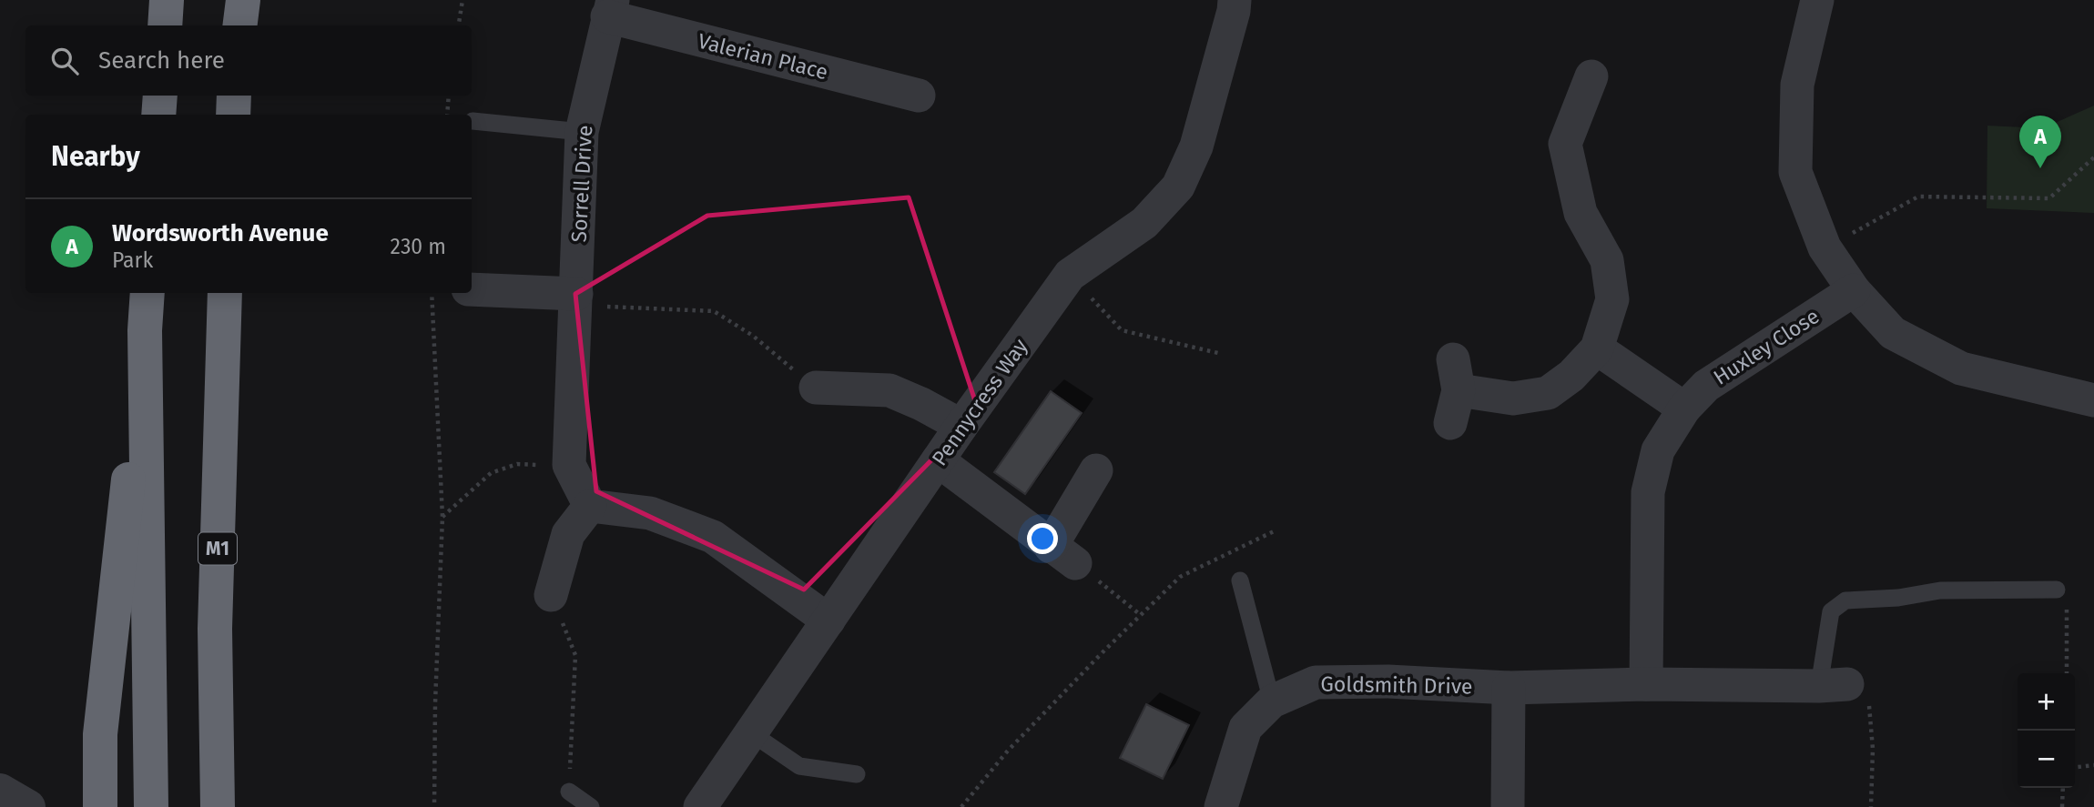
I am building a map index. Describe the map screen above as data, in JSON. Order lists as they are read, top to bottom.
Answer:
{
  "streets": {
    "highway": ["M1"],
    "street": [
      "Valerian Place",
      "Sorrell Drive",
      "Huxley Close",
      "Pennycress Way",
      "Goldsmith Drive"
    ]
  },
  "crossings": [
    ["Valerian Place", "Sorrell Drive"],
    ["Huxley Close", "Goldsmith Drive"]
  ],
  "page": {
    "search": "Search here",
    "heading": "Nearby",
    "pins": "A",
    "list": [
      {
        "mark": "A",
        "name": "Wordsworth Avenue",
        "note": "Park",
        "value": "230 m"
      }
    ],
    "map_buttons": ["+", "−"]
  }
}
